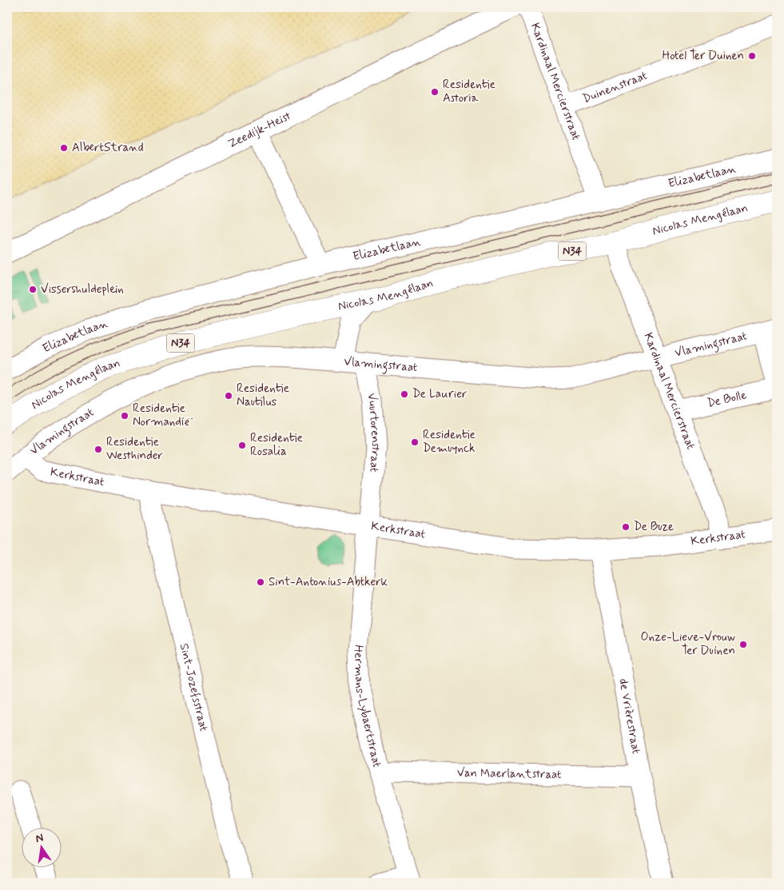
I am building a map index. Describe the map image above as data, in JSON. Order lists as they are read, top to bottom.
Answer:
{
  "streets": {
    "main road": ["Nicolas Mengélaan", "N34"],
    "street": [
      "Kardinaal Mercierstraat",
      "Duinenstraat",
      "Zeedijk-Heist",
      "Elizabetlaan",
      "Vlamingstraat",
      "De Bolle",
      "Vuurtorenstraat",
      "Kerkstraat",
      "Sint-Jozefsstraat",
      "Hermans-Lybaertstraat",
      "de Vrièrestraat",
      "Van Maerlantstraat"
    ]
  },
  "crossings": [
    ["Kardinaal Mercierstraat", "Duinenstraat"],
    ["Kardinaal Mercierstraat", "Elizabetlaan"],
    ["Kardinaal Mercierstraat", "Nicolas Mengélaan"],
    ["Kardinaal Mercierstraat", "Vlamingstraat"],
    ["Kardinaal Mercierstraat", "De Bolle"],
    ["Kardinaal Mercierstraat", "Kerkstraat"],
    ["Vlamingstraat", "De Bolle"],
    ["Vlamingstraat", "Vuurtorenstraat"],
    ["Vlamingstraat", "Kerkstraat"],
    ["Vuurtorenstraat", "Kerkstraat"],
    ["Vuurtorenstraat", "Hermans-Lybaertstraat"],
    ["Kerkstraat", "Sint-Jozefsstraat"],
    ["Kerkstraat", "Hermans-Lybaertstraat"],
    ["Kerkstraat", "de Vrièrestraat"],
    ["Hermans-Lybaertstraat", "Van Maerlantstraat"],
    ["de Vrièrestraat", "Van Maerlantstraat"]
  ],
  "places": [
    "Hotel Ter Duinen",
    "Residentie Astoria",
    "AlbertStrand",
    "Vissershuldeplein",
    "De Laurier",
    "Residentie Nautilus",
    "Residentie Normandië",
    "Residentie Demuynck",
    "Residentie Rosalia",
    "Residentie Westhinder",
    "De Buze",
    "Sint-Antonius-Abtkerk",
    "Onze-Lieve-Vrouw Ter Duinen"
  ],
  "north": "top"
}
